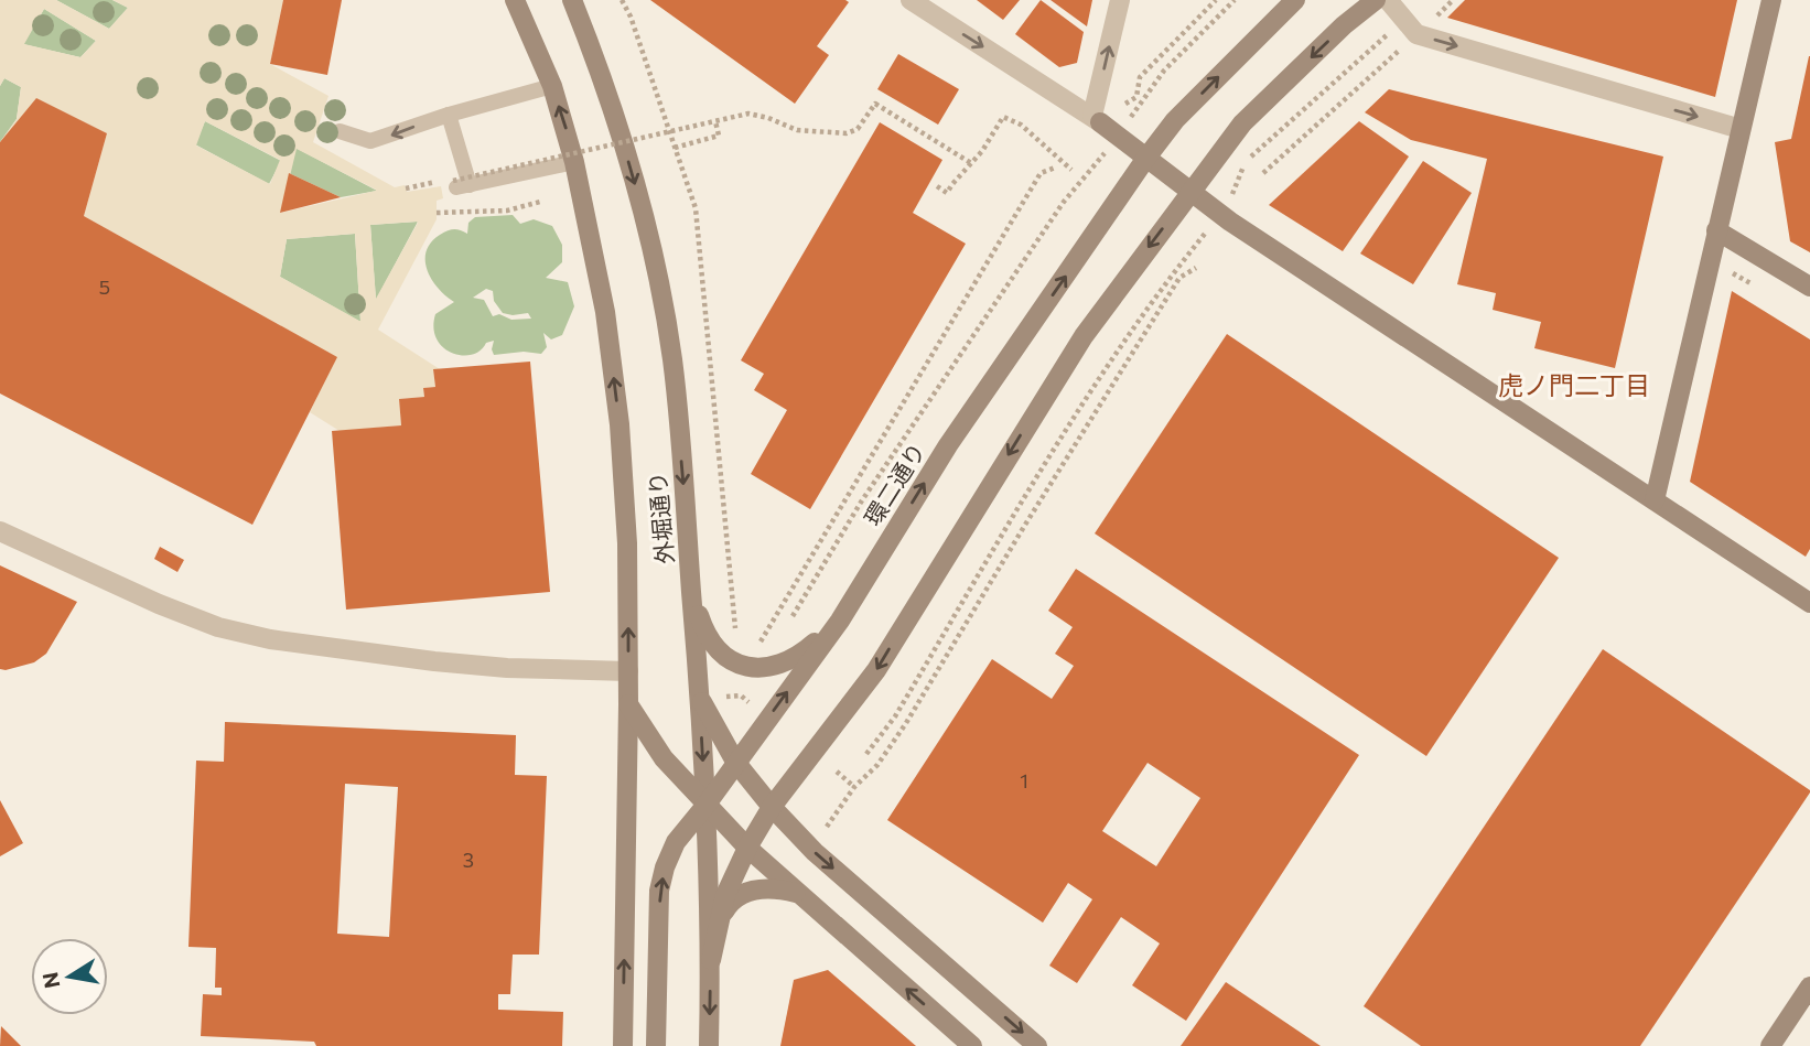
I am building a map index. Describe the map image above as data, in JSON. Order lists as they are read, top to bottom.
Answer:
{
  "streets": {
    "main road": ["環二通り", "外堀通り"]
  },
  "crossings": [
    ["環二通り", "外堀通り"]
  ],
  "districts": ["虎ノ門二丁目"],
  "house_numbers": ["5", "1", "3"],
  "north": "left"
}
